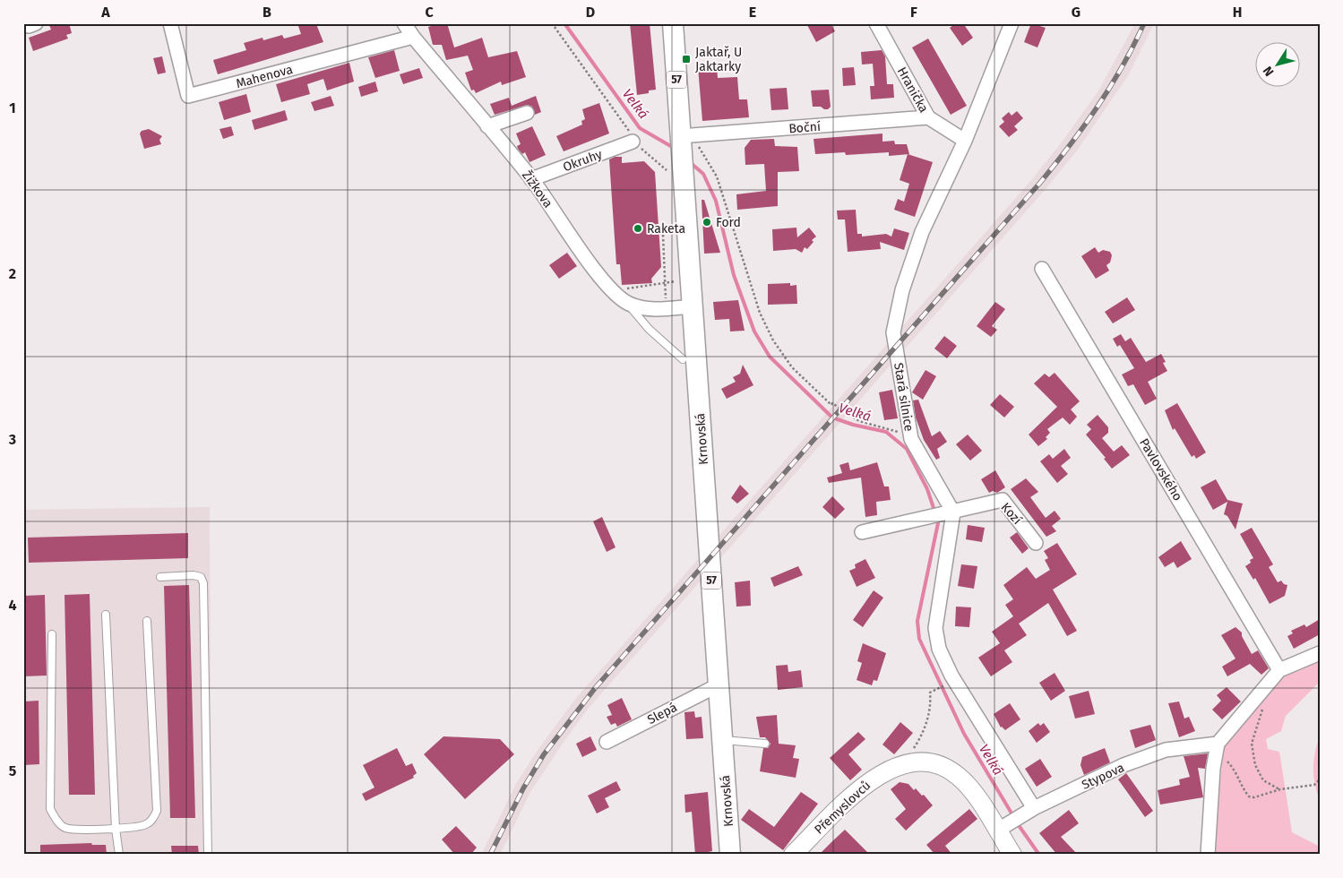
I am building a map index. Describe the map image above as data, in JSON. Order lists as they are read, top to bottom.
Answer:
{
  "streets": {
    "main road": ["57", "Krnovská"],
    "street": [
      "Mahenova",
      "Hranička",
      "Boční",
      "Okruhy",
      "Žižkova",
      "Stará silnice",
      "Pavlovského",
      "Kozí",
      "Slepá",
      "Stypova",
      "Přemyslovců"
    ]
  },
  "crossings": [
    ["Mahenova", "Žižkova"],
    ["Hranička", "Boční"],
    ["Hranička", "Stará silnice"],
    ["Boční", "Krnovská"],
    ["Okruhy", "Žižkova"],
    ["Žižkova", "Krnovská"],
    ["Stará silnice", "Kozí"],
    ["Krnovská", "Slepá"],
    ["Stypova", "Přemyslovců"]
  ],
  "water": ["Velká"],
  "places": {
    "transit": ["Jaktař, U Jaktarky"],
    "other": ["Ford", "Raketa"]
  },
  "north": "bottom left",
  "grid": {
    "columns": [
      "A",
      "B",
      "C",
      "D",
      "E",
      "F",
      "G",
      "H"
    ],
    "rows": [
      "1",
      "2",
      "3",
      "4",
      "5"
    ]
  }
}
